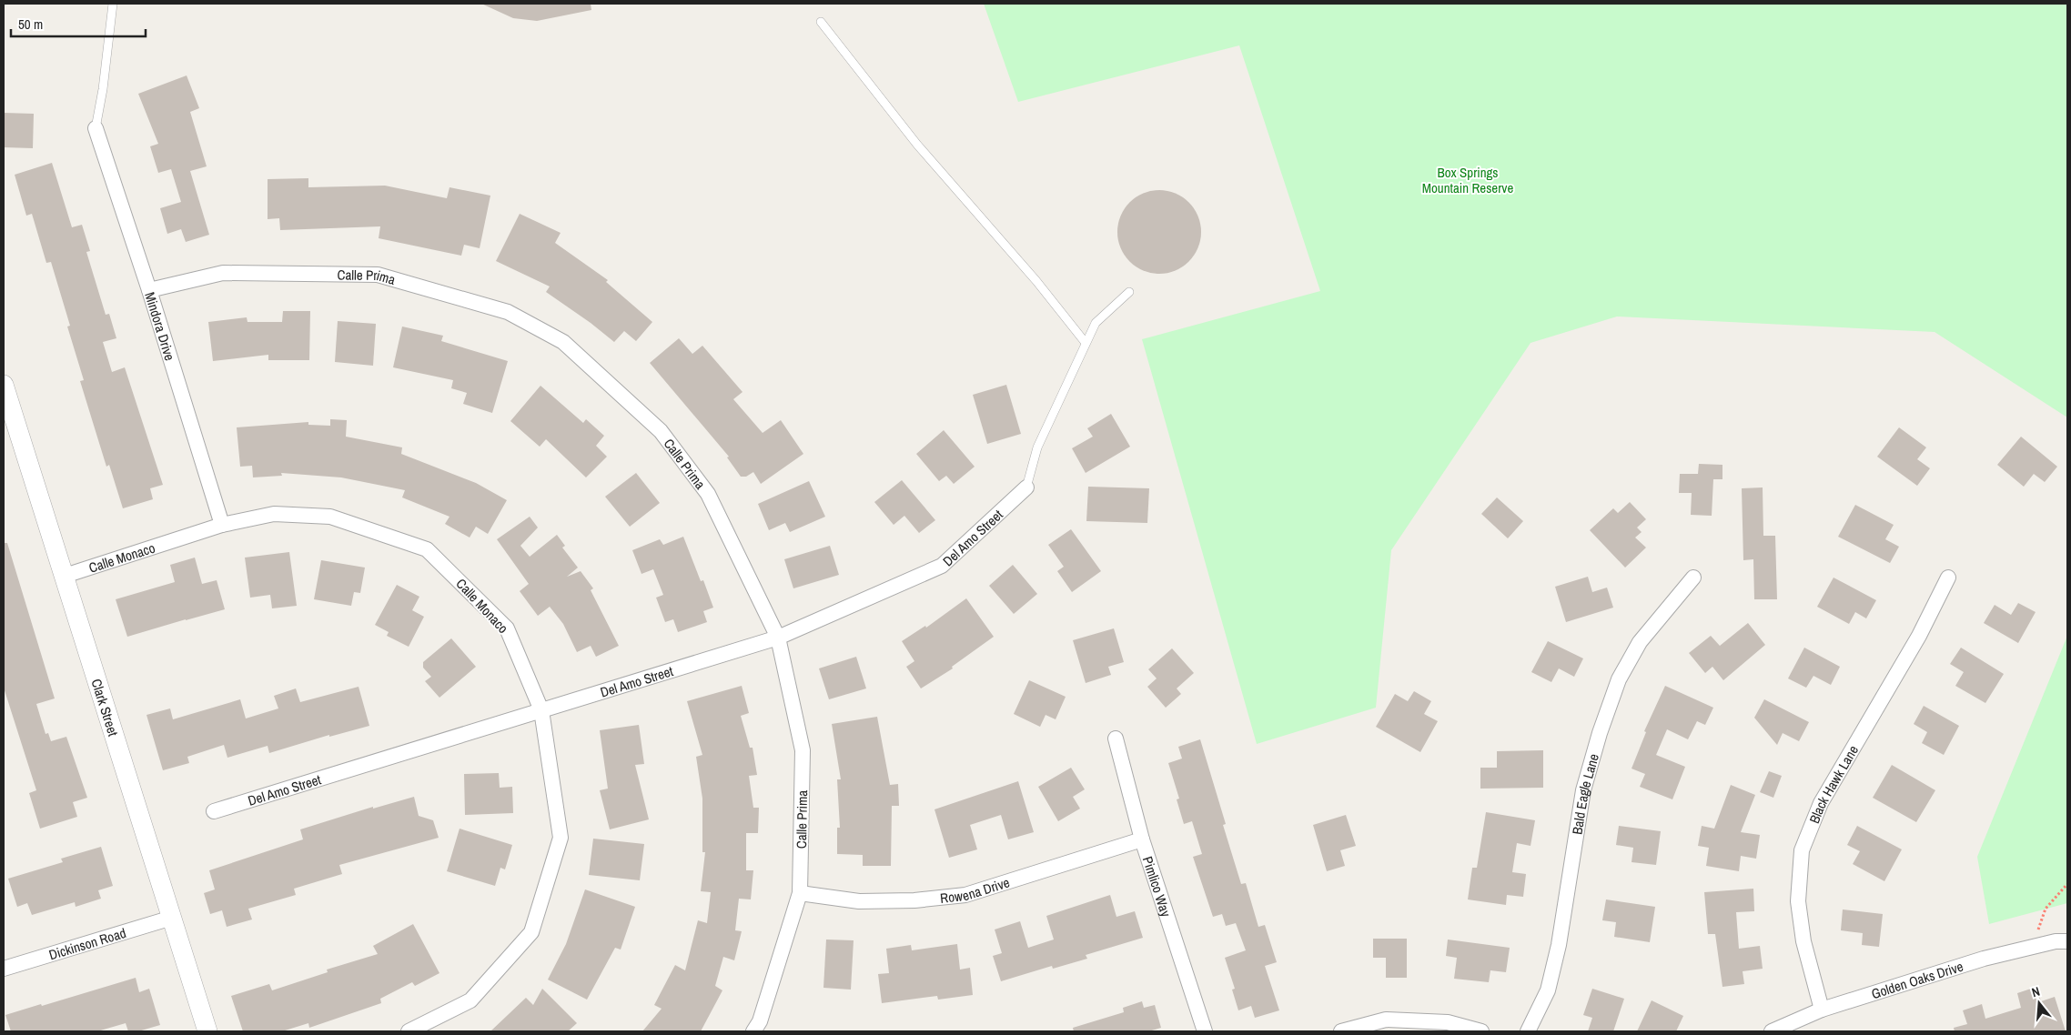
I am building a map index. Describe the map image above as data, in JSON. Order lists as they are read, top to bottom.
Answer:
{
  "streets": {
    "street": [
      "Calle Prima",
      "Mindora Drive",
      "Del Amo Street",
      "Calle Monaco",
      "Clark Street",
      "Black Hawk Lane",
      "Bald Eagle Lane",
      "Pimlico Way",
      "Rowena Drive",
      "Dickinson Road",
      "Golden Oaks Drive"
    ]
  },
  "crossings": [
    ["Calle Prima", "Mindora Drive"],
    ["Calle Prima", "Del Amo Street"],
    ["Calle Prima", "Rowena Drive"],
    ["Mindora Drive", "Calle Monaco"],
    ["Del Amo Street", "Calle Monaco"],
    ["Calle Monaco", "Clark Street"],
    ["Clark Street", "Dickinson Road"],
    ["Black Hawk Lane", "Golden Oaks Drive"],
    ["Pimlico Way", "Rowena Drive"]
  ],
  "parks": ["Box Springs Mountain Reserve"],
  "scale_bar": "50 m",
  "north": "top"
}
